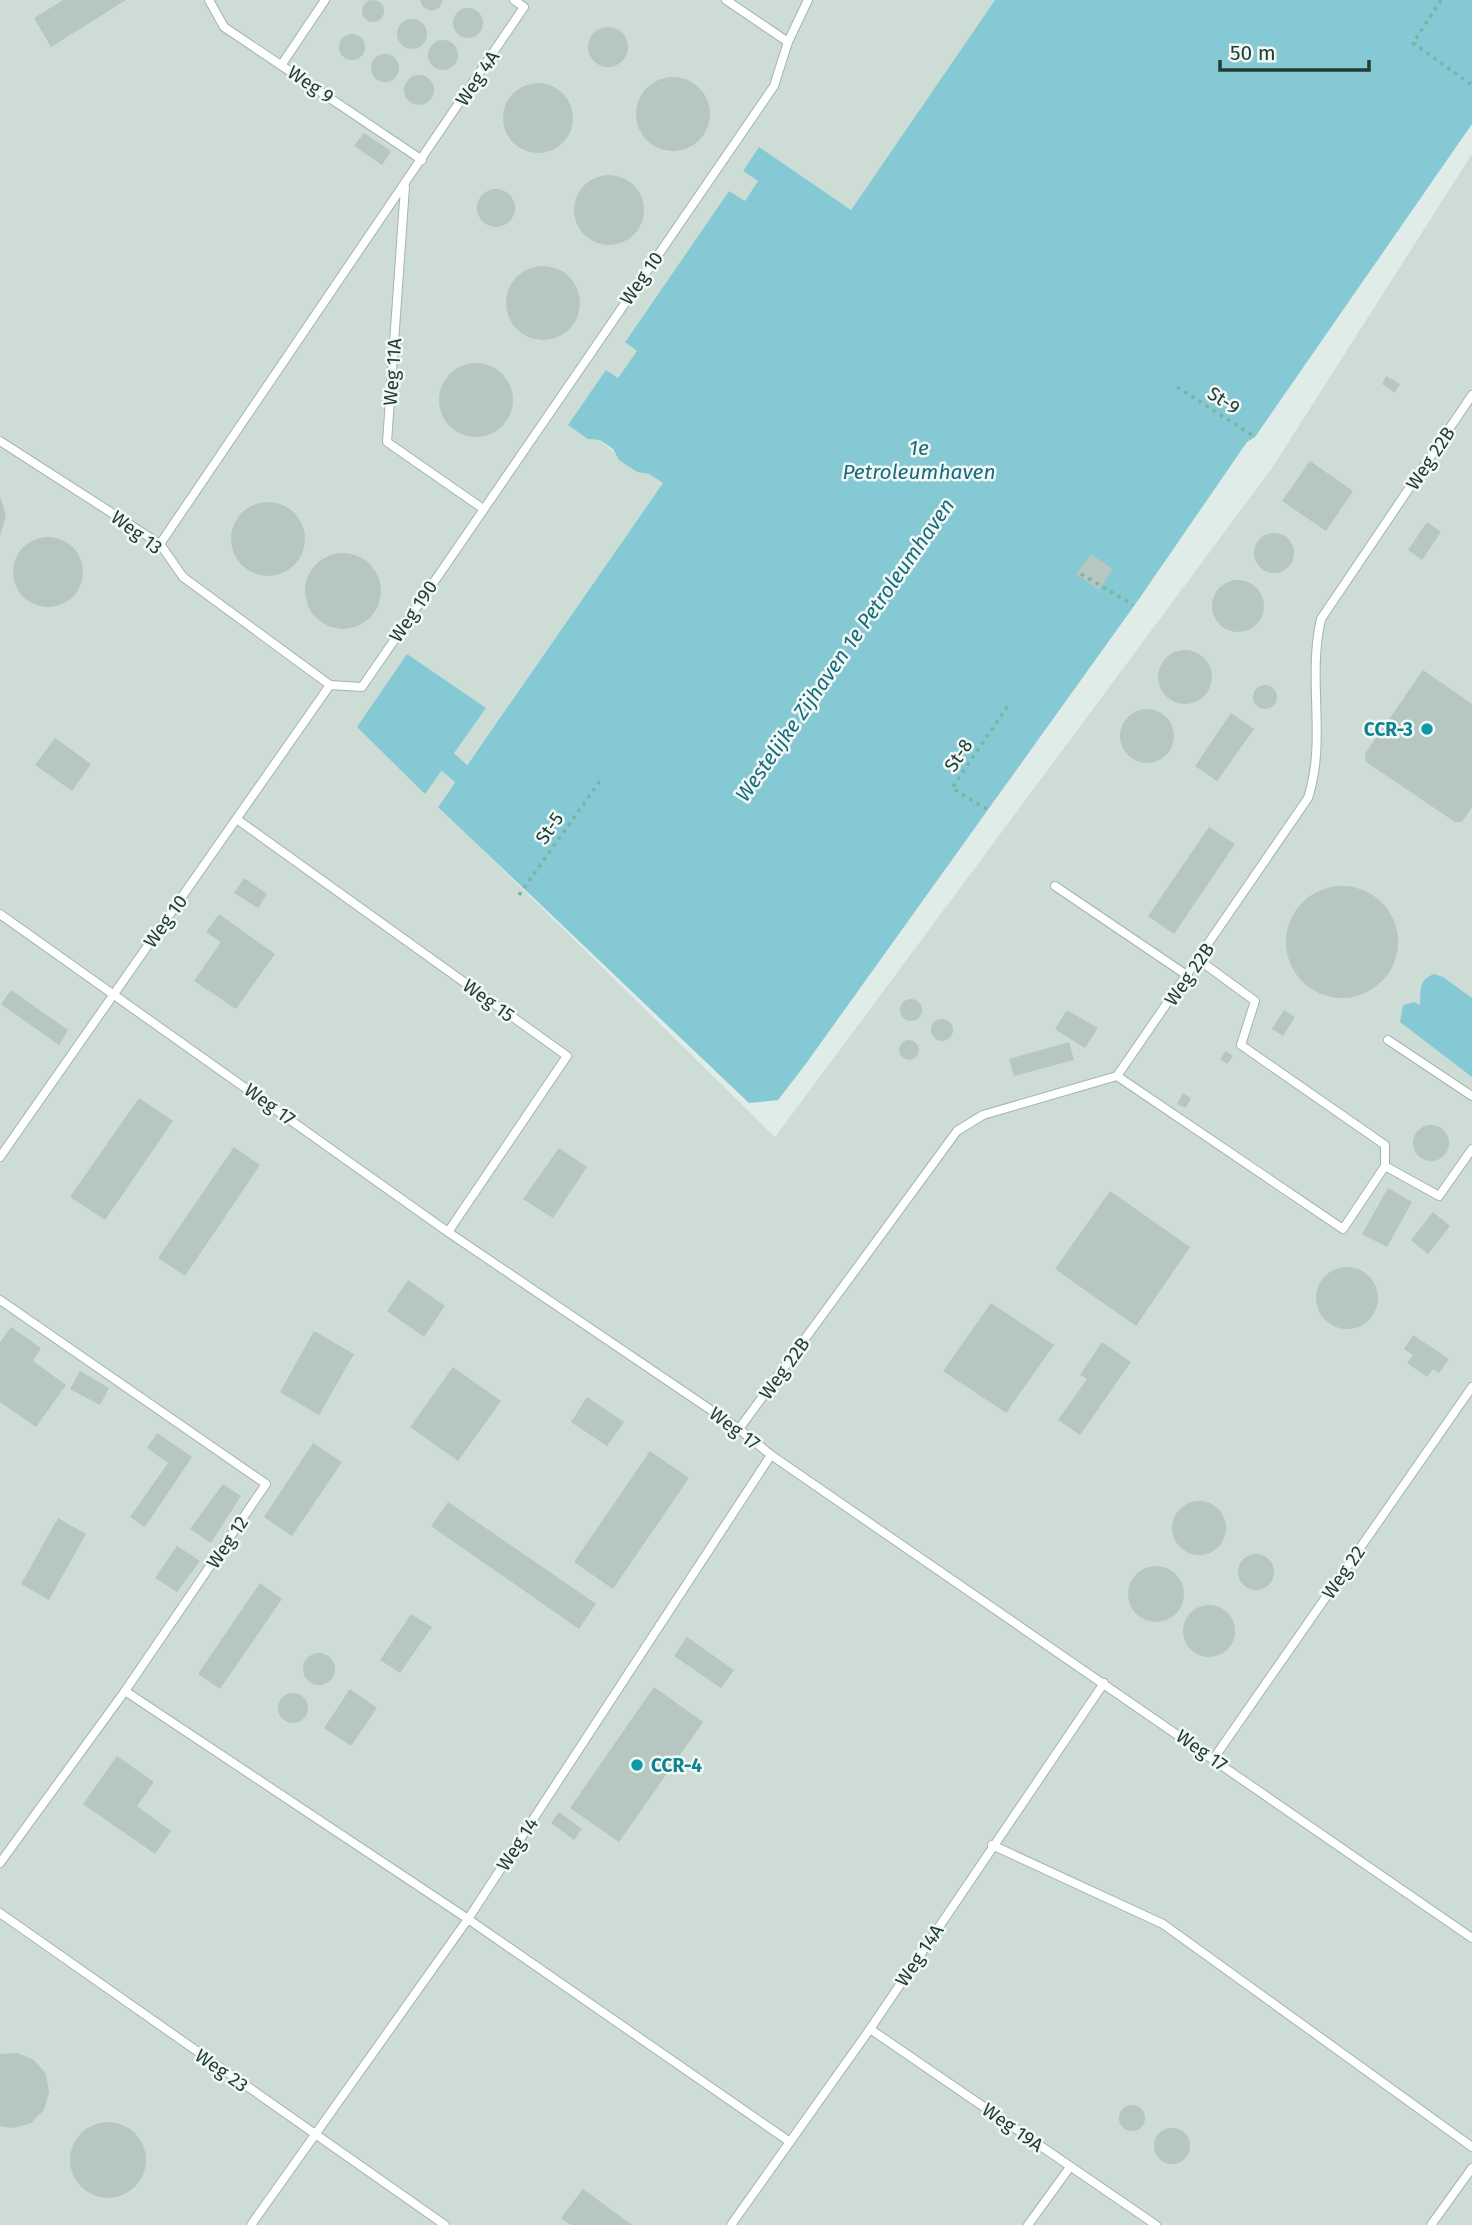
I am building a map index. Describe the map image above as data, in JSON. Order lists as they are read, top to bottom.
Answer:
{
  "streets": {
    "lane": [
      "Weg 4A",
      "Weg 9",
      "Weg 10",
      "Weg 11A",
      "Weg 22B",
      "Weg 13",
      "Weg 190",
      "Weg 15",
      "Weg 17",
      "Weg 12",
      "Weg 22",
      "Weg 14",
      "Weg 14A",
      "Weg 23",
      "Weg 19A"
    ],
    "path": ["St-9", "St-8", "St-5"]
  },
  "crossings": [
    ["Weg 4A", "Weg 9"],
    ["Weg 10", "Weg 11A"],
    ["Weg 10", "Weg 13"],
    ["Weg 10", "Weg 190"],
    ["Weg 10", "Weg 15"],
    ["Weg 10", "Weg 17"],
    ["Weg 11A", "Weg 190"],
    ["Weg 22B", "Weg 17"],
    ["Weg 13", "Weg 190"],
    ["Weg 15", "Weg 17"],
    ["Weg 17", "Weg 22"],
    ["Weg 17", "Weg 14"],
    ["Weg 17", "Weg 14A"],
    ["Weg 14", "Weg 23"],
    ["Weg 14A", "Weg 19A"]
  ],
  "water": ["1e Petroleumhaven", "Westelijke Zijhaven 1e Petroleumhaven"],
  "places": ["CCR-3", "CCR-4"],
  "scale_bar": "50 m"
}
